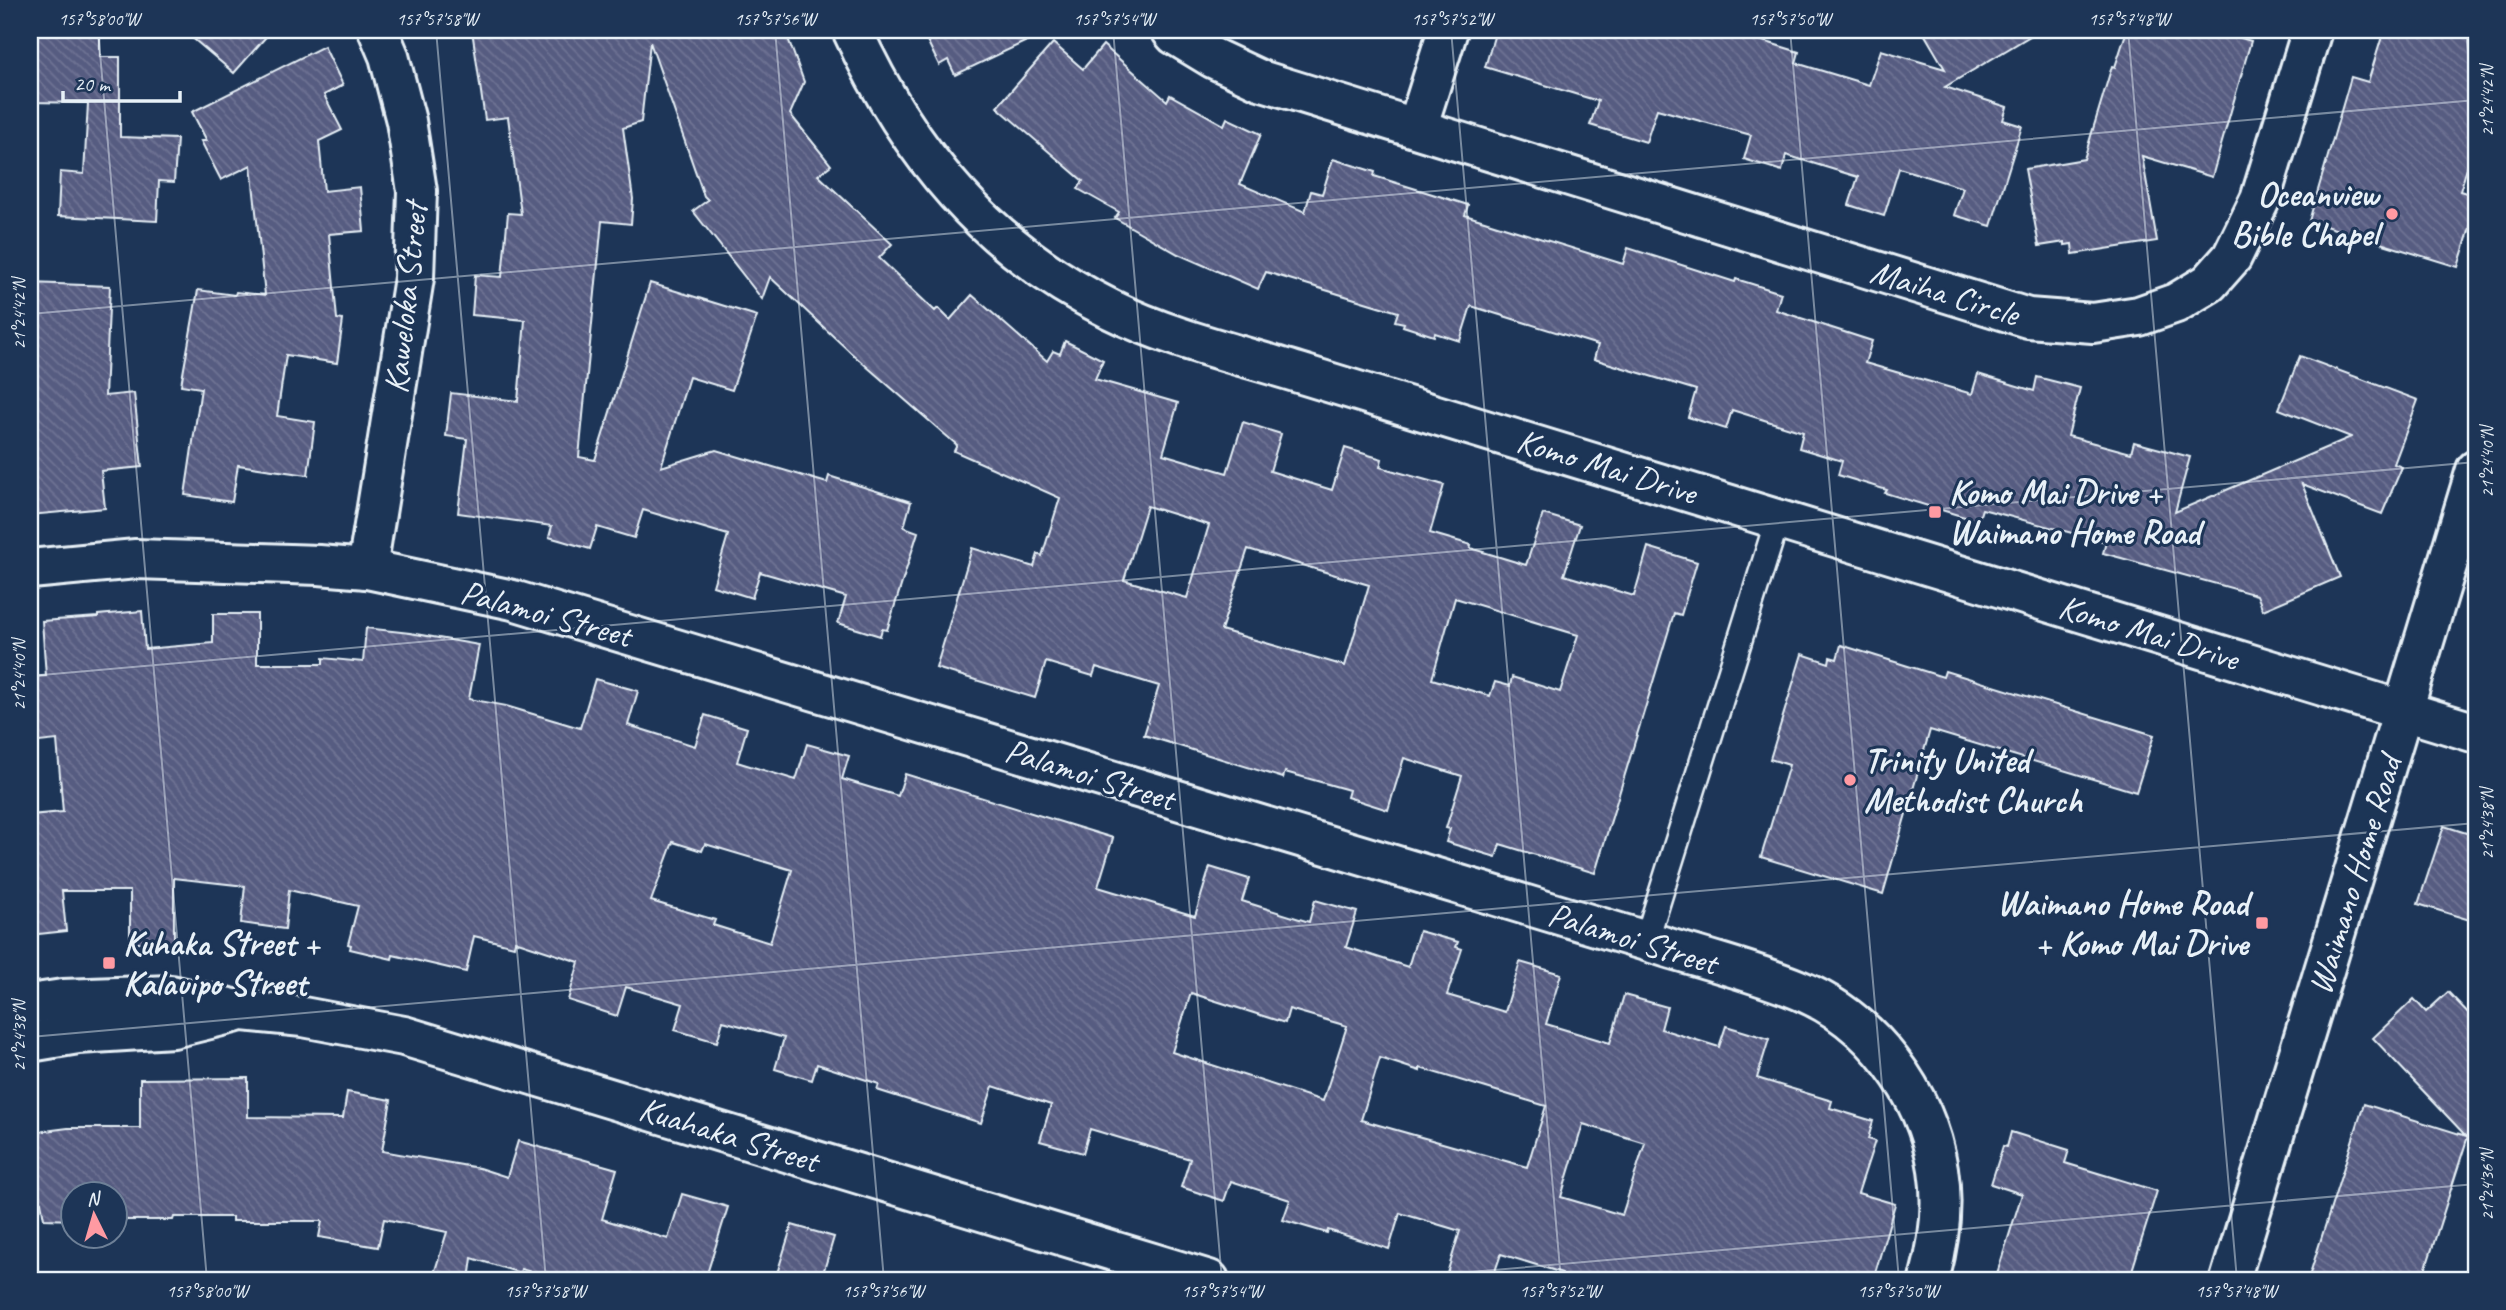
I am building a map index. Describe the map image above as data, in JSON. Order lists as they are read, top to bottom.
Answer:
{
  "streets": {
    "street": [
      "Maiha Circle",
      "Kaweloka Street",
      "Komo Mai Drive",
      "Palamoi Street",
      "Waimano Home Road",
      "Kuahaka Street"
    ]
  },
  "crossings": [
    ["Kaweloka Street", "Palamoi Street"],
    ["Komo Mai Drive", "Waimano Home Road"]
  ],
  "places": {
    "other": ["Oceanview Bible Chapel", "Trinity United Methodist Church"],
    "transit": ["Komo Mai Drive + Waimano Home Road", "Waimano Home Road + Komo Mai Drive", "Kuhaka Street + Kalauipo Street"]
  },
  "scale_bar": "20 m",
  "north": "top",
  "coordinates": [
    "157°58'00\"W",
    "157°57'58\"W",
    "157°57'56\"W",
    "157°57'54\"W",
    "157°57'52\"W",
    "157°57'50\"W",
    "157°57'48\"W",
    "21°24'42\"N",
    "21°24'40\"N",
    "21°24'38\"N",
    "21°24'36\"N"
  ]
}
